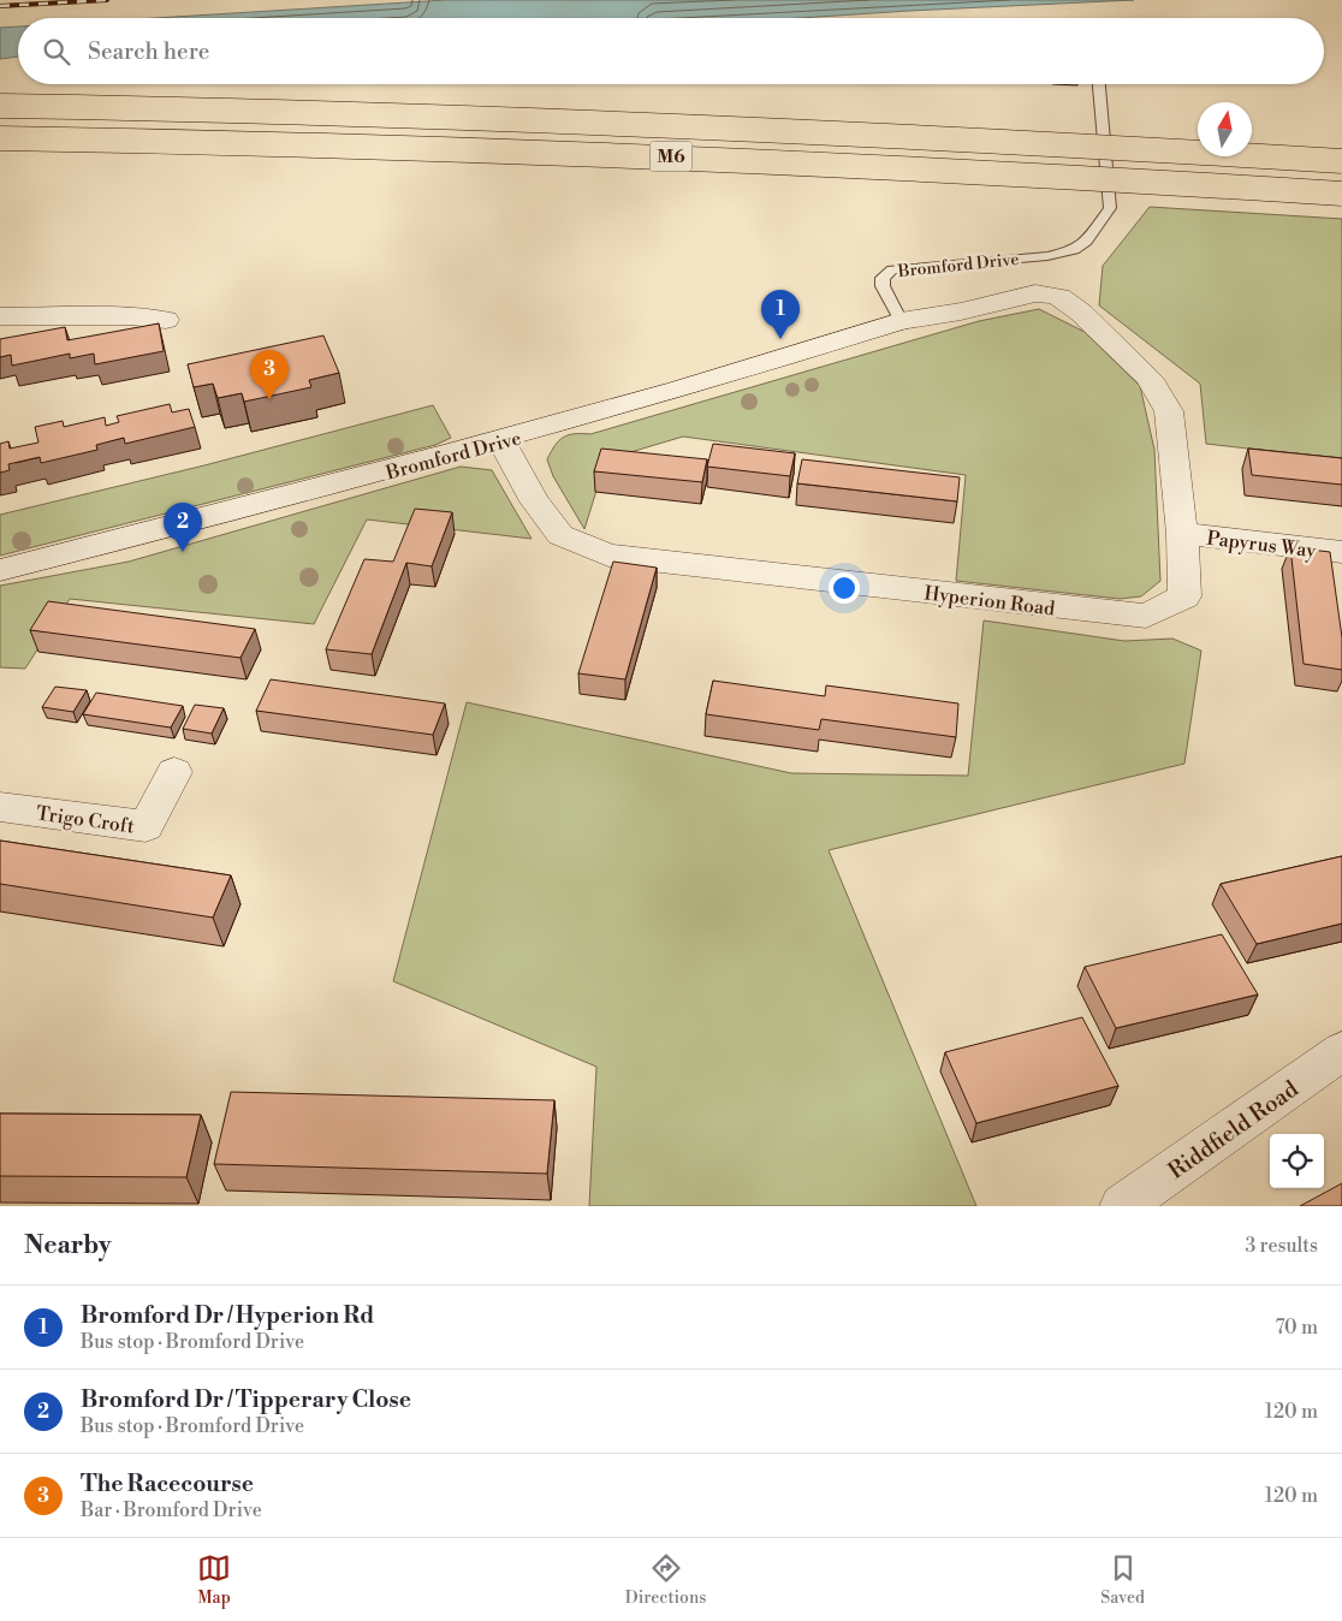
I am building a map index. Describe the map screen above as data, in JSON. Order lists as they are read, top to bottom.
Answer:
{
  "streets": {
    "highway": ["M6"],
    "street": [
      "Bromford Drive",
      "Papyrus Way",
      "Hyperion Road",
      "Trigo Croft",
      "Riddfield Road"
    ]
  },
  "crossings": [
    ["Bromford Drive", "Hyperion Road"],
    ["Papyrus Way", "Hyperion Road"]
  ],
  "north": "top",
  "page": {
    "search": "Search here",
    "pins": ["1", "3", "2"],
    "heading": ["Nearby", "3 results"],
    "list": [
      {
        "mark": "1",
        "name": "Bromford Dr / Hyperion Rd",
        "note": "Bus stop · Bromford Drive",
        "value": "70 m"
      },
      {
        "mark": "2",
        "name": "Bromford Dr / Tipperary Close",
        "note": "Bus stop · Bromford Drive",
        "value": "120 m"
      },
      {
        "mark": "3",
        "name": "The Racecourse",
        "note": "Bar · Bromford Drive",
        "value": "120 m"
      }
    ],
    "nav": ["Map", "Directions", "Saved"]
  }
}
